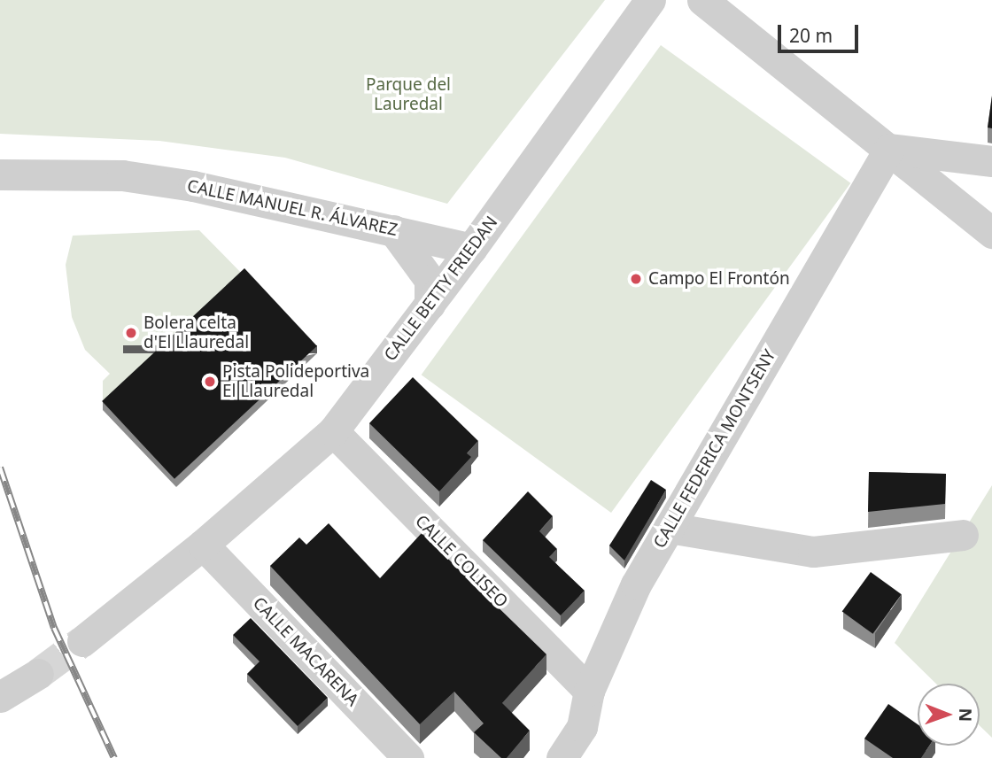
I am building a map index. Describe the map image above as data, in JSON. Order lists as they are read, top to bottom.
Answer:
{
  "streets": {
    "street": [
      "CALLE MANUEL R. ÁLVAREZ",
      "CALLE BETTY FRIEDAN",
      "CALLE FEDERICA MONTSENY",
      "CALLE COLISEO",
      "CALLE MACARENA"
    ]
  },
  "crossings": [
    ["CALLE MANUEL R. ÁLVAREZ", "CALLE BETTY FRIEDAN"],
    ["CALLE BETTY FRIEDAN", "CALLE COLISEO"],
    ["CALLE BETTY FRIEDAN", "CALLE MACARENA"],
    ["CALLE FEDERICA MONTSENY", "CALLE COLISEO"]
  ],
  "parks": ["Parque del Lauredal"],
  "places": ["Campo El Frontón", "Bolera celta d'El Llauredal", "Pista Polideportiva El Llauredal"],
  "scale_bar": "20 m",
  "north": "right"
}
